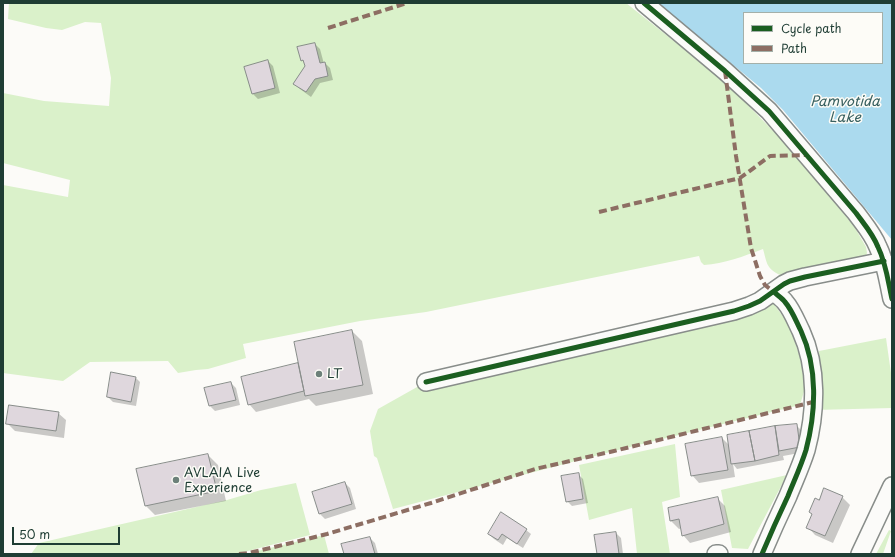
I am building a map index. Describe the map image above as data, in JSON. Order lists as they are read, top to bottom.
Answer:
{
  "water": ["Pamvotida Lake"],
  "places": ["LT", "AVLAIA Live Experience"],
  "legend": ["Cycle path", "Path"],
  "scale_bar": "50 m"
}
